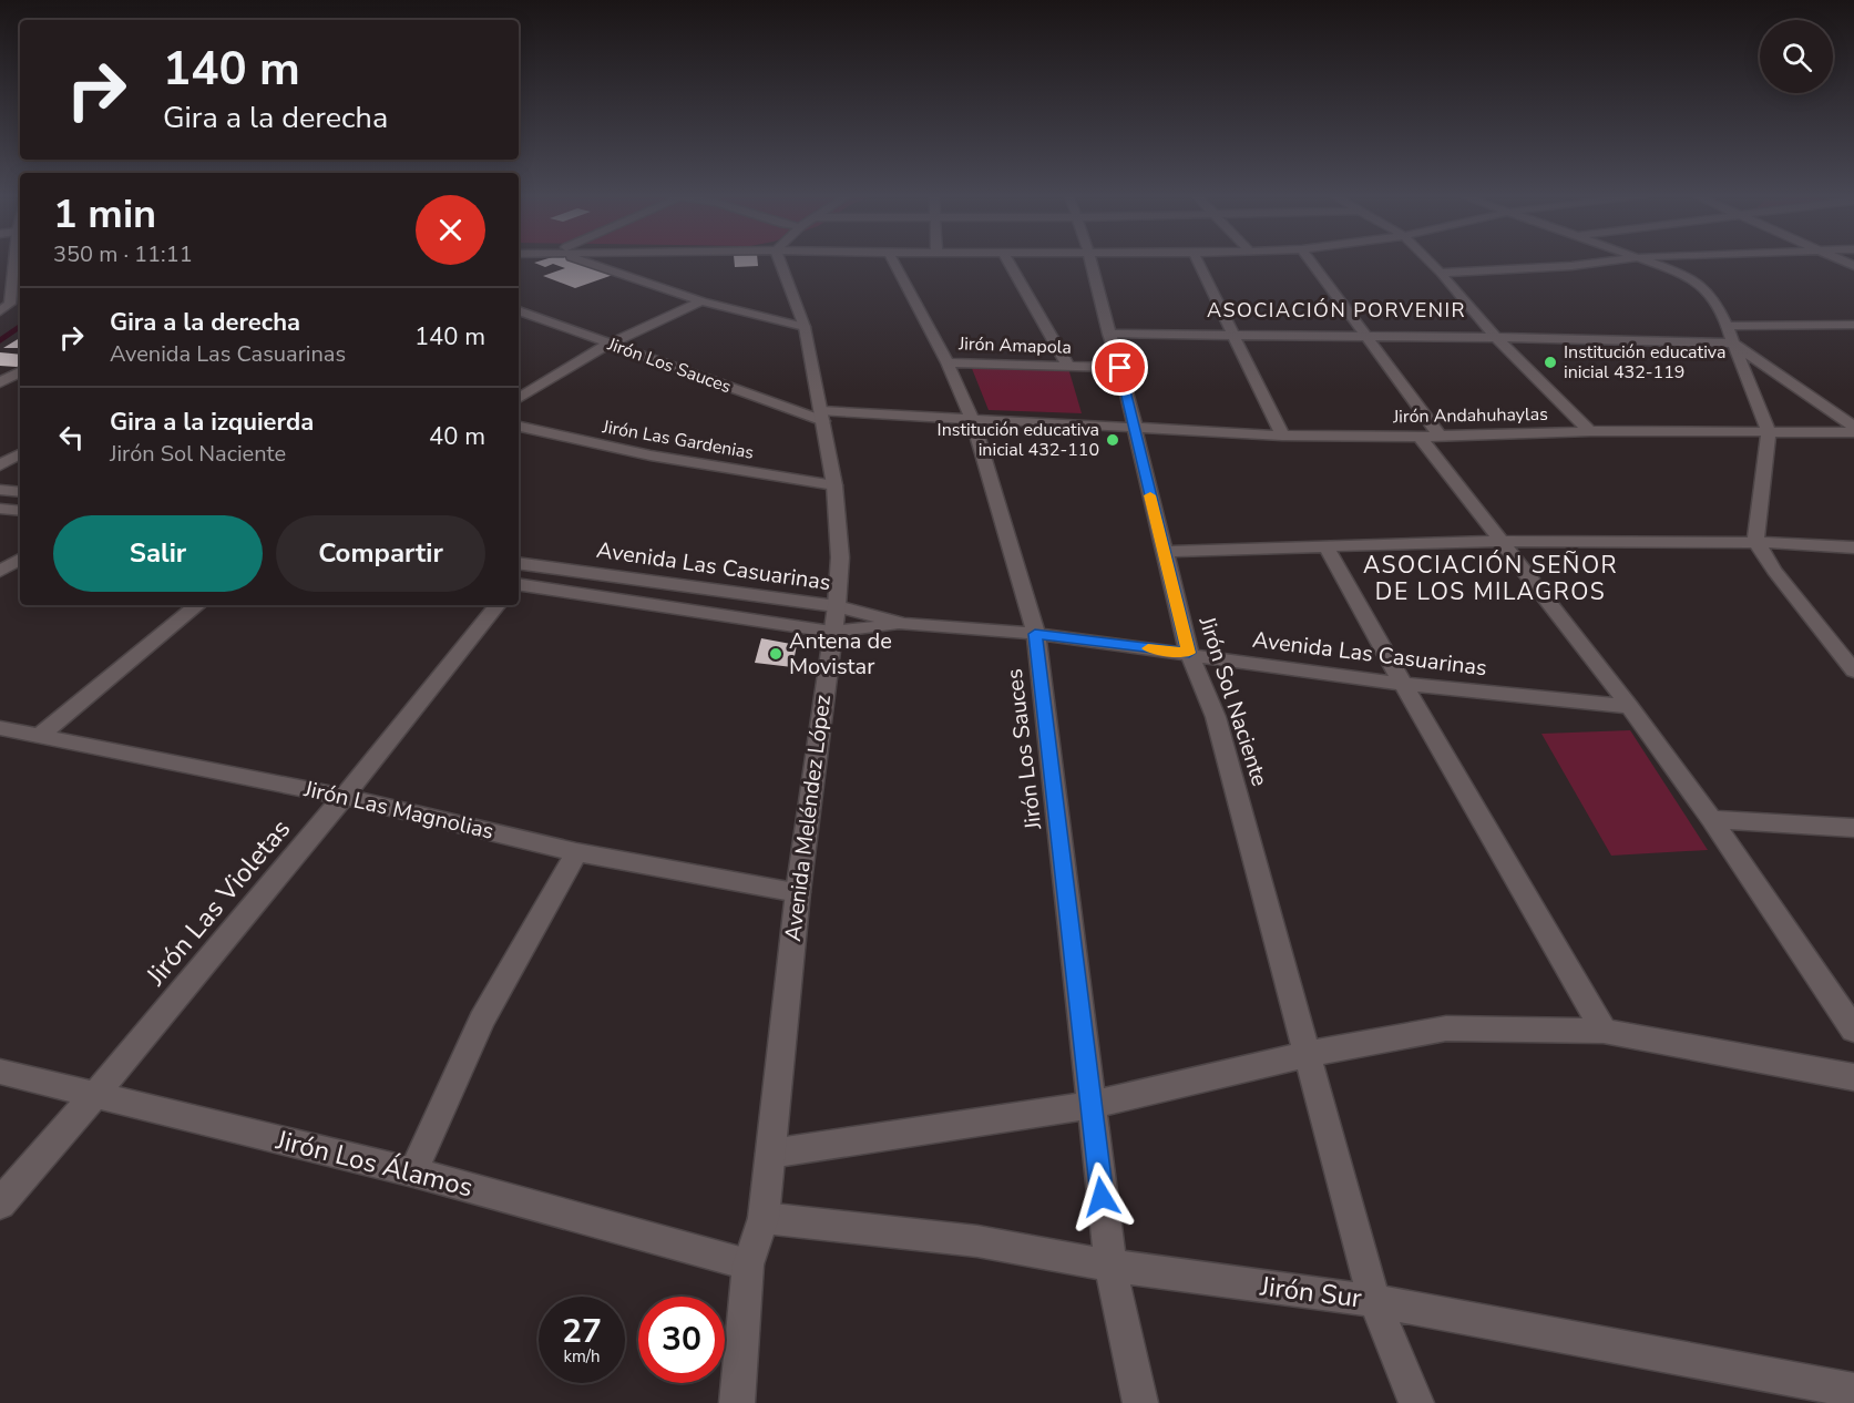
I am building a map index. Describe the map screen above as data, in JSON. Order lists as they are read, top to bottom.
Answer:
{
  "streets": {
    "street": [
      "Jirón Amapola",
      "Jirón Los Sauces",
      "Jirón Andahuhaylas",
      "Jirón Las Gardenias",
      "Avenida Las Casuarinas",
      "Jirón Sol Naciente",
      "Jirón Las Magnolias",
      "Avenida Meléndez López",
      "Jirón Las Violetas",
      "Jirón Los Álamos",
      "Jirón Sur"
    ]
  },
  "crossings": [
    ["Jirón Amapola", "Jirón Los Sauces"],
    ["Jirón Amapola", "Jirón Sol Naciente"],
    ["Jirón Los Sauces", "Jirón Andahuhaylas"],
    ["Jirón Los Sauces", "Avenida Las Casuarinas"],
    ["Jirón Los Sauces", "Avenida Meléndez López"],
    ["Jirón Los Sauces", "Jirón Sur"],
    ["Jirón Andahuhaylas", "Jirón Sol Naciente"],
    ["Jirón Las Gardenias", "Avenida Meléndez López"],
    ["Avenida Las Casuarinas", "Jirón Sol Naciente"],
    ["Avenida Las Casuarinas", "Avenida Meléndez López"],
    ["Jirón Sol Naciente", "Jirón Sur"],
    ["Jirón Las Magnolias", "Avenida Meléndez López"],
    ["Jirón Las Magnolias", "Jirón Las Violetas"],
    ["Avenida Meléndez López", "Jirón Los Álamos"],
    ["Avenida Meléndez López", "Jirón Sur"],
    ["Jirón Las Violetas", "Jirón Los Álamos"]
  ],
  "districts": ["ASOCIACIÓN PORVENIR", "ASOCIACIÓN SEÑOR DE LOS MILAGROS"],
  "places": ["Institución educativa inicial 432-119", "Institución educativa inicial 432-110", "Antena de Movistar"],
  "page": {
    "turn": ["140 m", "Gira a la derecha"],
    "heading": ["1 min", "350 m · 11:11"],
    "list": [
      {
        "name": "Gira a la derecha",
        "note": "Avenida Las Casuarinas",
        "value": "140 m"
      },
      {
        "name": "Gira a la izquierda",
        "note": "Jirón Sol Naciente",
        "value": "40 m"
      }
    ],
    "buttons": ["Salir", "Compartir"],
    "speed": "27 km/h",
    "limit": "30"
  }
}
